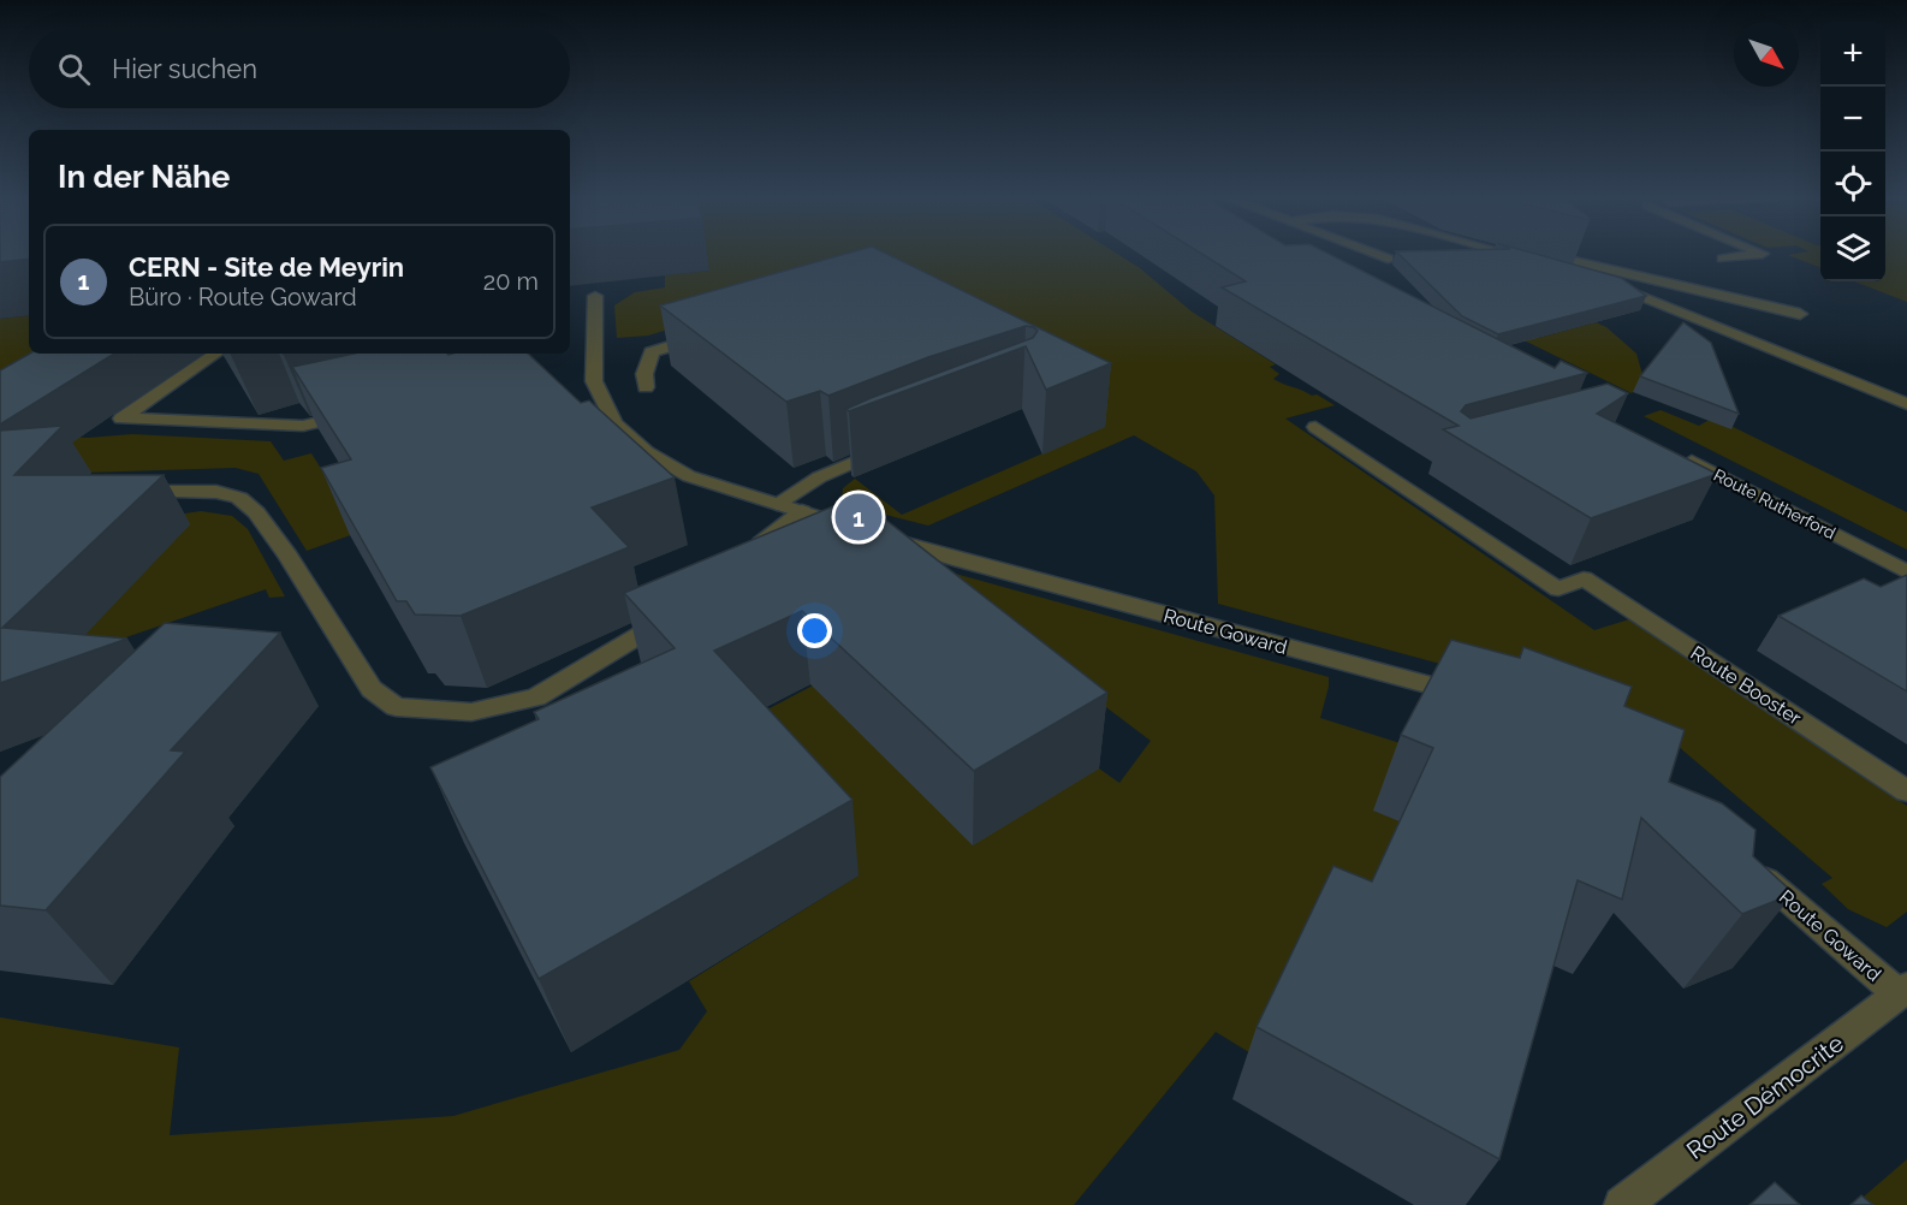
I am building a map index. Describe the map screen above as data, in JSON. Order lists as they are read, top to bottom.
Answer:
{
  "streets": {
    "street": [
      "Route Rutherford",
      "Route Goward",
      "Route Booster",
      "Route Démocrite"
    ]
  },
  "crossings": [
    ["Route Goward", "Route Démocrite"]
  ],
  "north": "bottom right",
  "page": {
    "map_buttons": ["+", "−"],
    "search": "Hier suchen",
    "heading": "In der Nähe",
    "list": [
      {
        "mark": "1",
        "name": "CERN - Site de Meyrin",
        "note": "Büro · Route Goward",
        "value": "20 m"
      }
    ],
    "pins": "1"
  }
}
